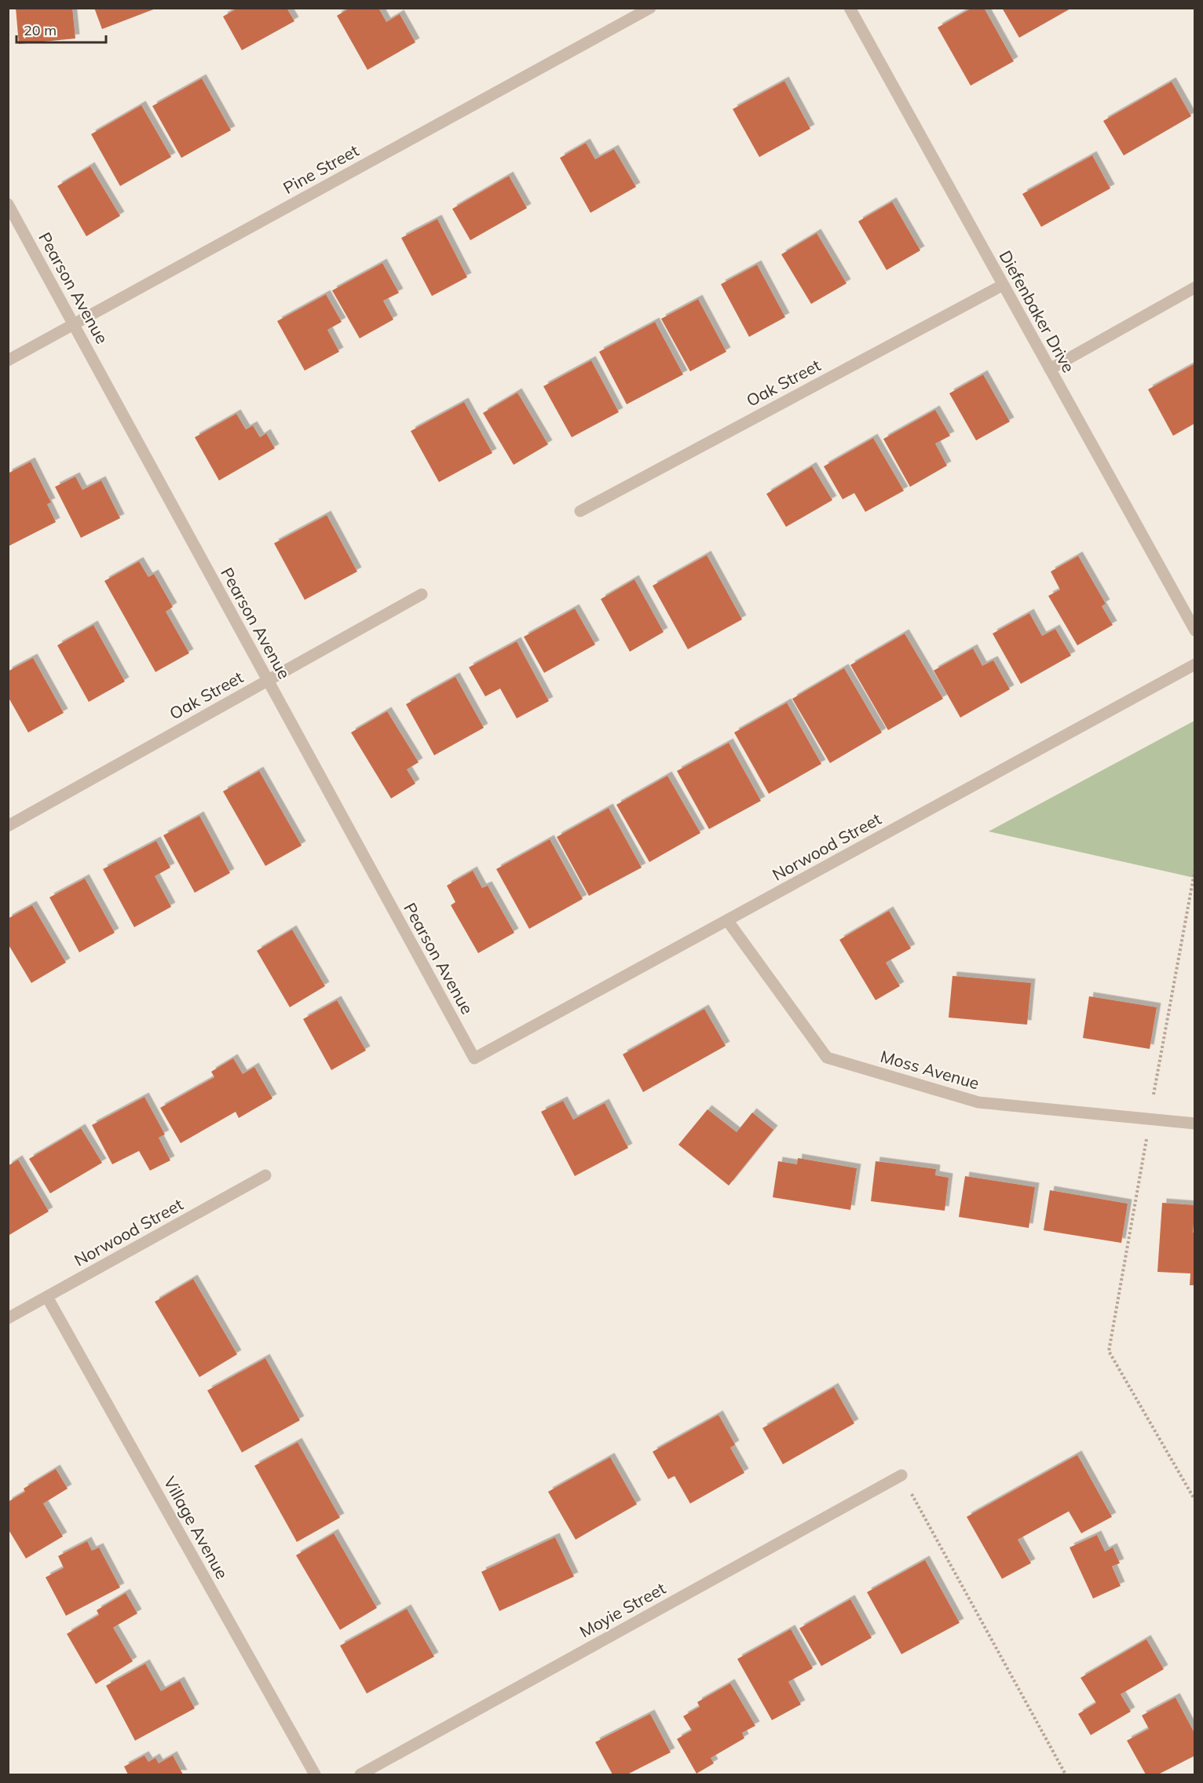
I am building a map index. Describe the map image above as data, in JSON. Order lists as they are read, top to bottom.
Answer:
{
  "streets": {
    "street": [
      "Pine Street",
      "Pearson Avenue",
      "Diefenbaker Drive",
      "Oak Street",
      "Norwood Street",
      "Moss Avenue",
      "Village Avenue",
      "Moyie Street"
    ]
  },
  "crossings": [
    ["Pine Street", "Pearson Avenue"],
    ["Pearson Avenue", "Oak Street"],
    ["Pearson Avenue", "Norwood Street"],
    ["Diefenbaker Drive", "Oak Street"],
    ["Norwood Street", "Moss Avenue"],
    ["Norwood Street", "Village Avenue"]
  ],
  "scale_bar": "20 m"
}
